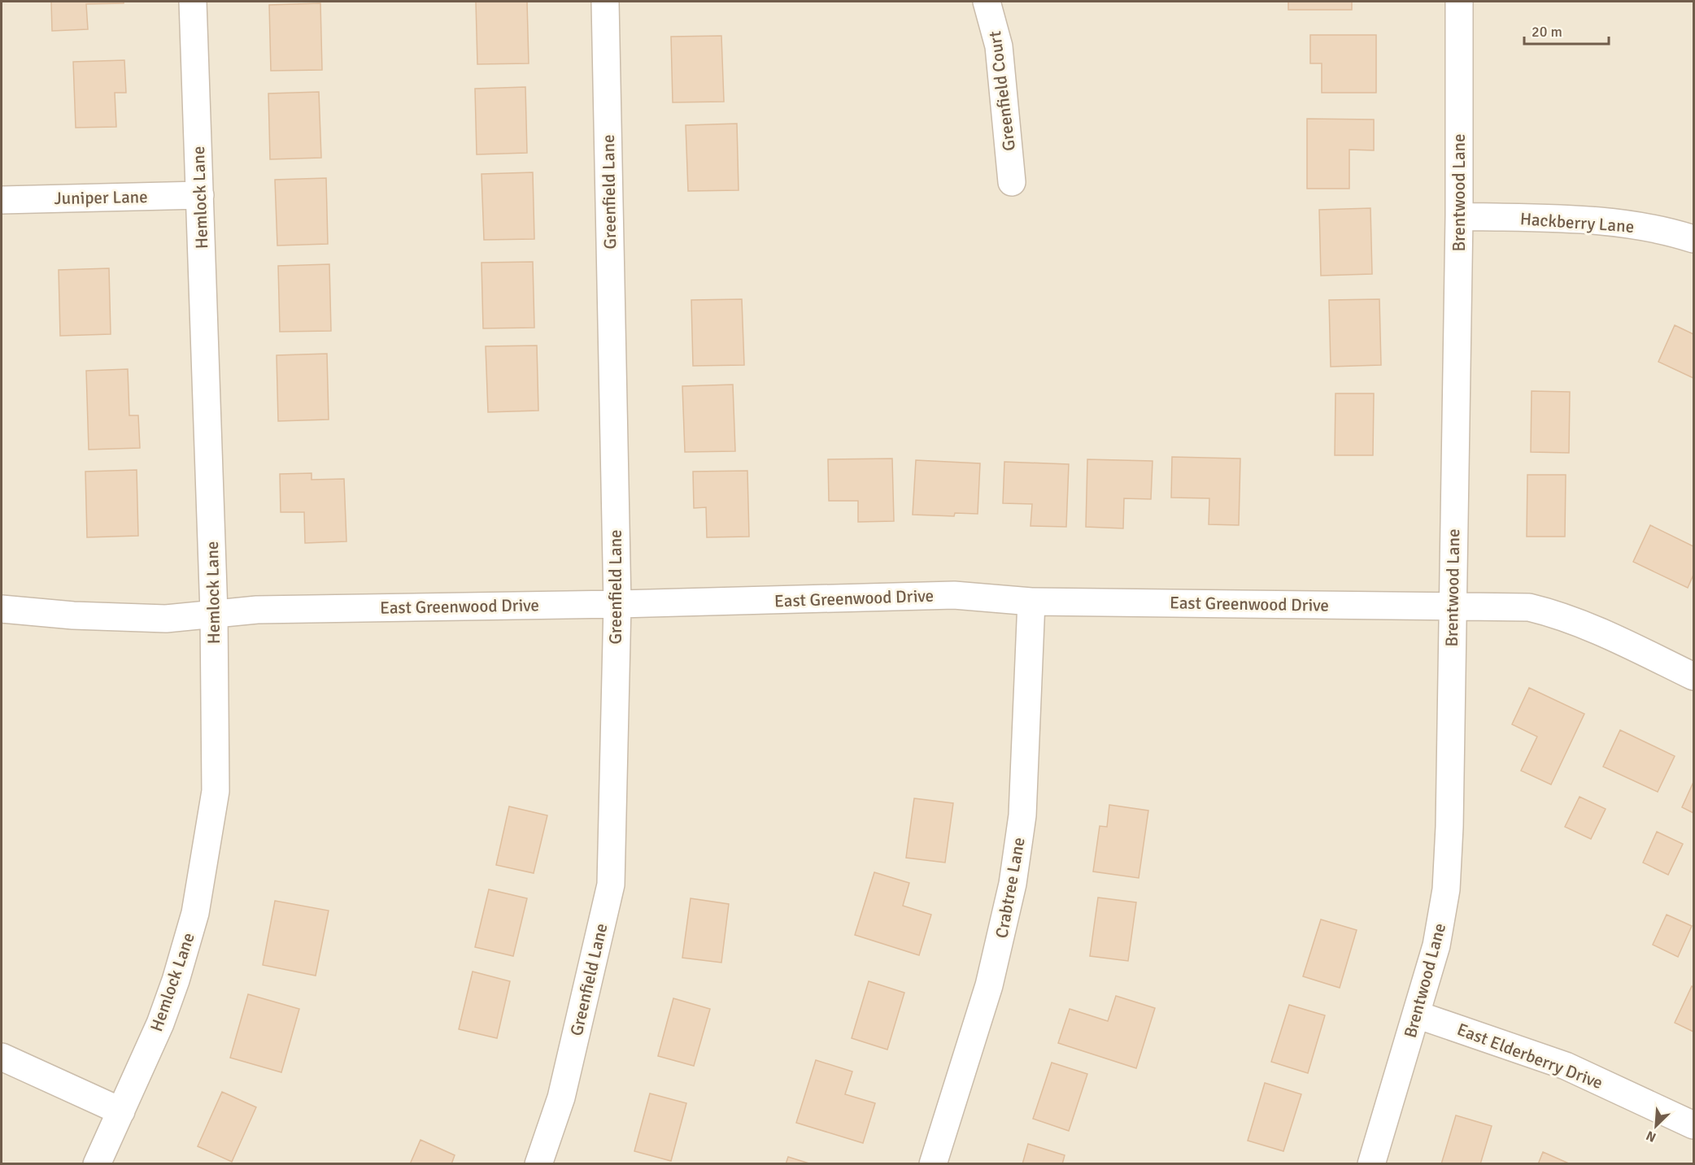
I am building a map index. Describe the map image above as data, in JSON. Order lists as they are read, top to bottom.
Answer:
{
  "streets": {
    "street": [
      "Greenfield Court",
      "Greenfield Lane",
      "Brentwood Lane",
      "Juniper Lane",
      "Hemlock Lane",
      "Hackberry Lane",
      "East Greenwood Drive",
      "Crabtree Lane",
      "East Elderberry Drive"
    ]
  },
  "crossings": [
    ["Greenfield Lane", "East Greenwood Drive"],
    ["Brentwood Lane", "Hackberry Lane"],
    ["Brentwood Lane", "East Greenwood Drive"],
    ["Brentwood Lane", "East Elderberry Drive"],
    ["Juniper Lane", "Hemlock Lane"],
    ["Hemlock Lane", "East Greenwood Drive"],
    ["East Greenwood Drive", "Crabtree Lane"]
  ],
  "scale_bar": "20 m",
  "north": "bottom left"
}
